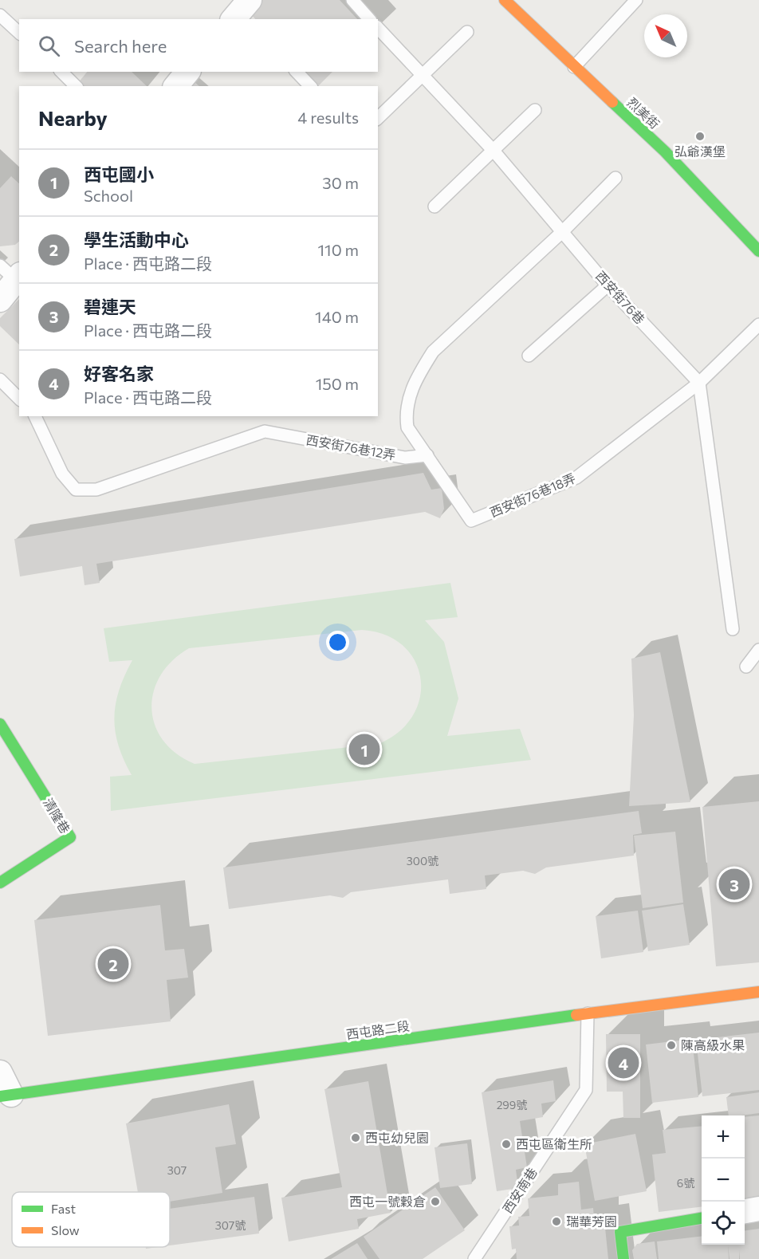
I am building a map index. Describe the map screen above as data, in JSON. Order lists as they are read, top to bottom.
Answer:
{
  "streets": {
    "street": ["烈美街", "清隆巷", "西屯路二段"],
    "lane": [
      "西安街76巷",
      "西安街76巷12弄",
      "西安街76巷18弄",
      "西安南巷"
    ]
  },
  "crossings": [
    ["西安街76巷", "西安街76巷18弄"],
    ["西安街76巷12弄", "西安街76巷18弄"],
    ["西屯路二段", "西安南巷"]
  ],
  "places": [
    "弘爺漢堡",
    "陳高級水果",
    "西屯幼兒園",
    "西屯區衛生所",
    "西屯一號穀倉",
    "瑞華芳園"
  ],
  "house_numbers": [
    "300號",
    "299號",
    "307",
    "6號",
    "307號"
  ],
  "legend": ["Fast", "Slow"],
  "north": "top left",
  "page": {
    "search": "Search here",
    "heading": ["Nearby", "4 results"],
    "list": [
      {
        "mark": "1",
        "name": "西屯國小",
        "note": "School",
        "value": "30 m"
      },
      {
        "mark": "2",
        "name": "學生活動中心",
        "note": "Place · 西屯路二段",
        "value": "110 m"
      },
      {
        "mark": "3",
        "name": "碧連天",
        "note": "Place · 西屯路二段",
        "value": "140 m"
      },
      {
        "mark": "4",
        "name": "好客名家",
        "note": "Place · 西屯路二段",
        "value": "150 m"
      }
    ],
    "pins": [
      "1",
      "3",
      "2",
      "4"
    ],
    "map_buttons": ["+", "−"]
  }
}
